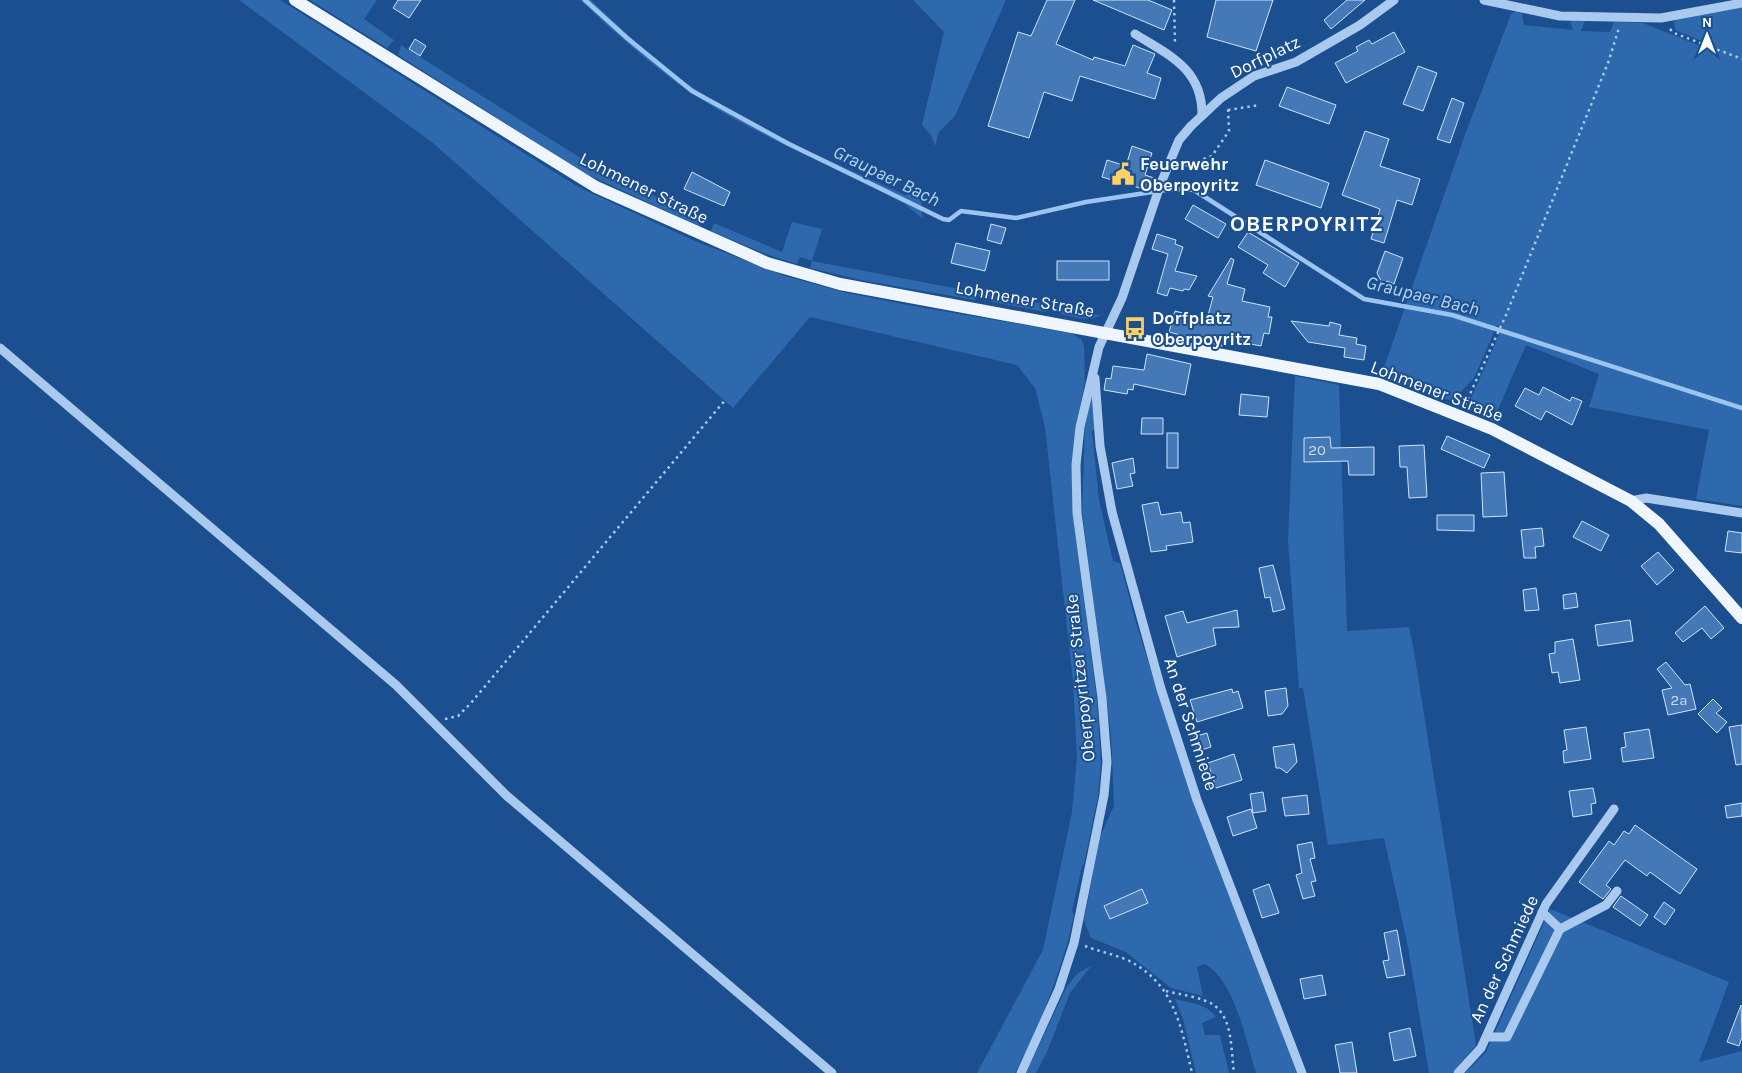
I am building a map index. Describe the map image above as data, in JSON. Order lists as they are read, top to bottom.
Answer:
{
  "streets": {
    "main road": ["Lohmener Straße"],
    "street": ["Dorfplatz", "Oberpoyritzer Straße", "An der Schmiede"]
  },
  "crossings": [
    ["Dorfplatz", "Lohmener Straße"],
    ["Dorfplatz", "Oberpoyritzer Straße"],
    ["Lohmener Straße", "Oberpoyritzer Straße"],
    ["Oberpoyritzer Straße", "An der Schmiede"]
  ],
  "districts": ["OBERPOYRITZ"],
  "water": ["Graupaer Bach"],
  "places": {
    "public building": ["Feuerwehr Oberpoyritz"],
    "bus stop": ["Dorfplatz Oberpoyritz"]
  },
  "house_numbers": ["20", "2a"],
  "north": "top"
}
